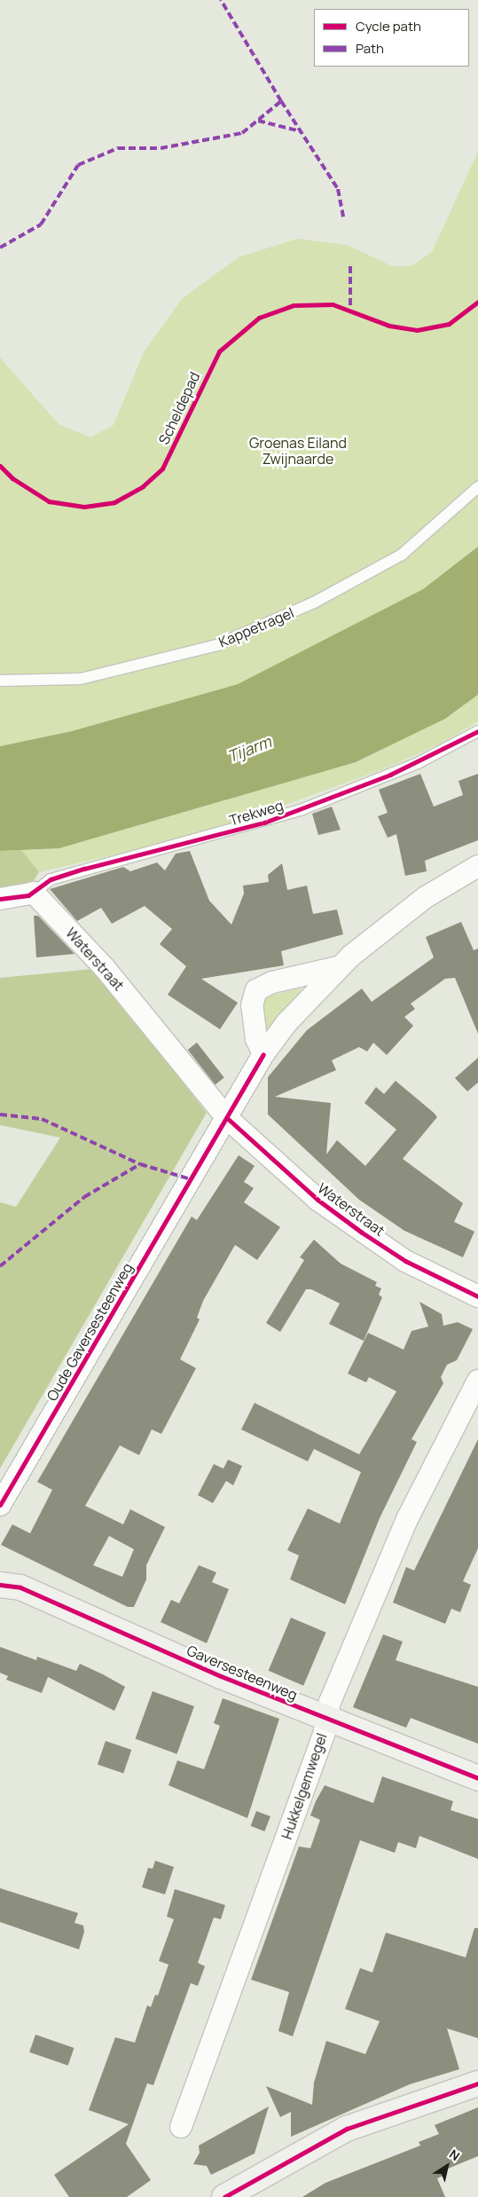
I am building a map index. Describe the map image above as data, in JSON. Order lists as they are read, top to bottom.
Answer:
{
  "streets": {
    "street": [
      "Waterstraat",
      "Oude Gaversesteenweg",
      "Gaversesteenweg",
      "Hukkelgemwegel"
    ],
    "lane": ["Kappetragel", "Trekweg"],
    "cycle path": ["Scheldepad"]
  },
  "crossings": [
    ["Trekweg", "Waterstraat"],
    ["Waterstraat", "Oude Gaversesteenweg"],
    ["Gaversesteenweg", "Hukkelgemwegel"]
  ],
  "water": ["Tijarm"],
  "parks": ["Groenas Eiland Zwijnaarde"],
  "legend": ["Cycle path", "Path"],
  "north": "top right"
}
